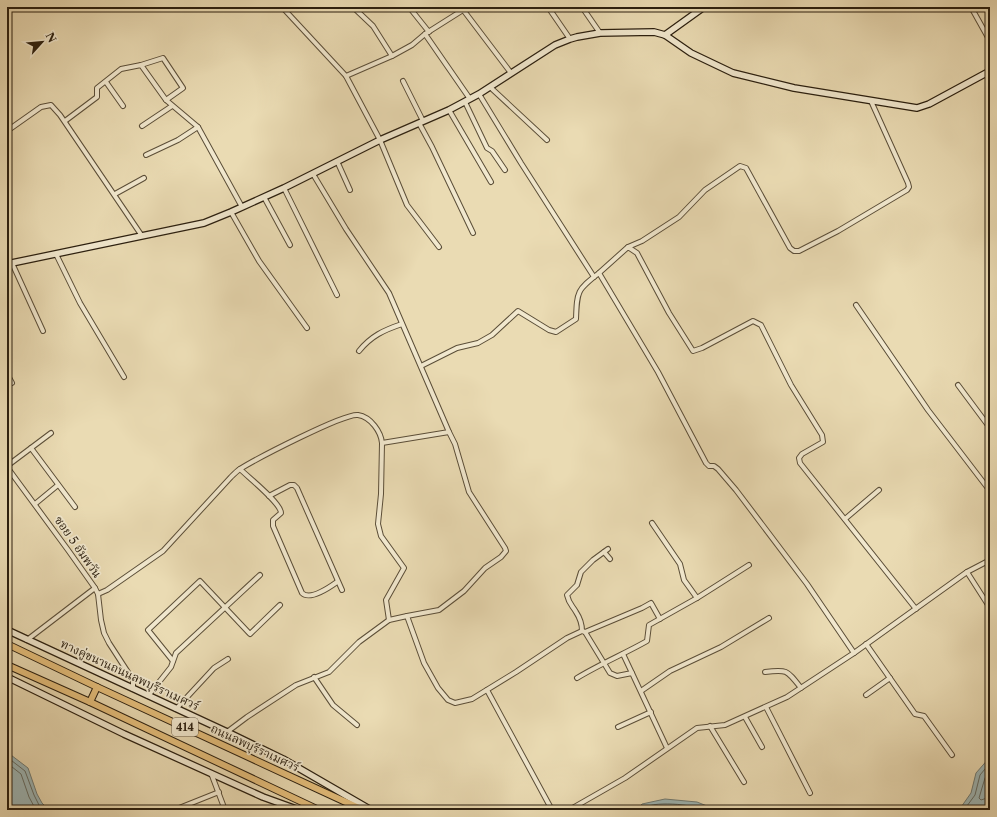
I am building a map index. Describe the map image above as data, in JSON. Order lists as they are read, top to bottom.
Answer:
{
  "streets": {
    "main road": ["414", "ถนนลพบุรีราเมศวร์"],
    "street": ["ซอย 5 อัมพวัน", "ทางคู่ขนานถนนลพบุรีราเมศวร์"]
  },
  "crossings": [
    ["ซอย 5 อัมพวัน", "ทางคู่ขนานถนนลพบุรีราเมศวร์"]
  ],
  "north": "top right"
}
